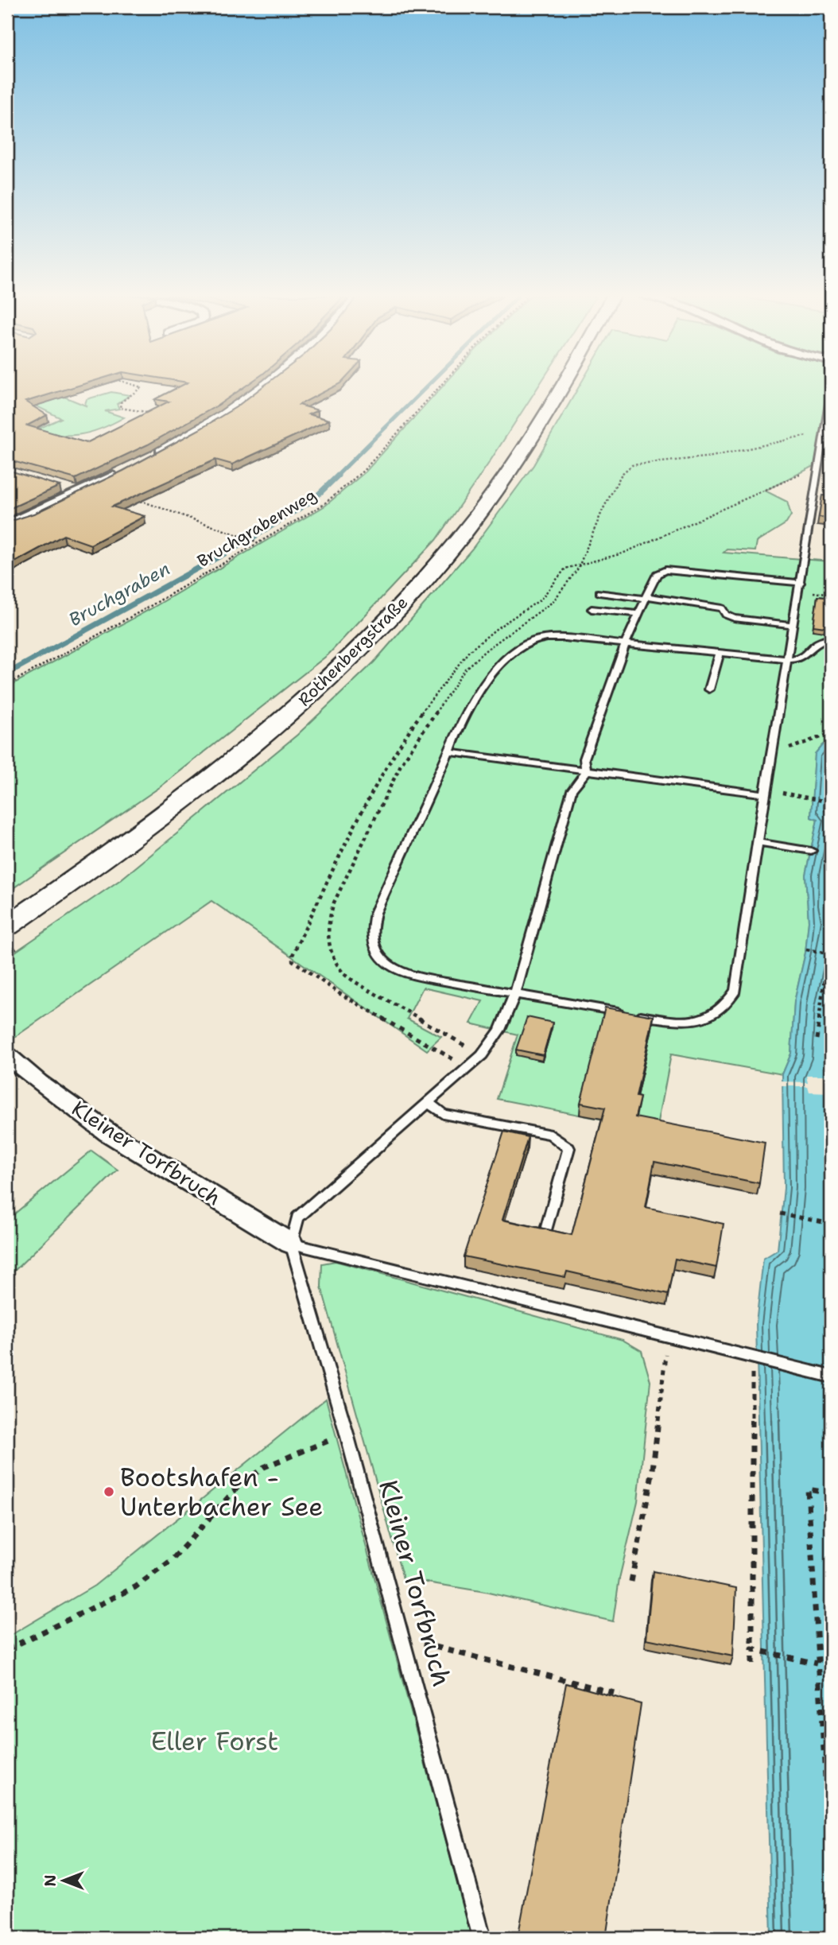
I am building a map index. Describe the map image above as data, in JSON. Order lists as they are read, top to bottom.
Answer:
{
  "streets": {
    "main road": ["Rothenbergstraße"],
    "street": ["Kleiner Torfbruch"],
    "path": ["Bruchgrabenweg"]
  },
  "water": ["Bruchgraben"],
  "parks": ["Eller Forst"],
  "places": ["Bootshafen - Unterbacher See"],
  "north": "left"
}
